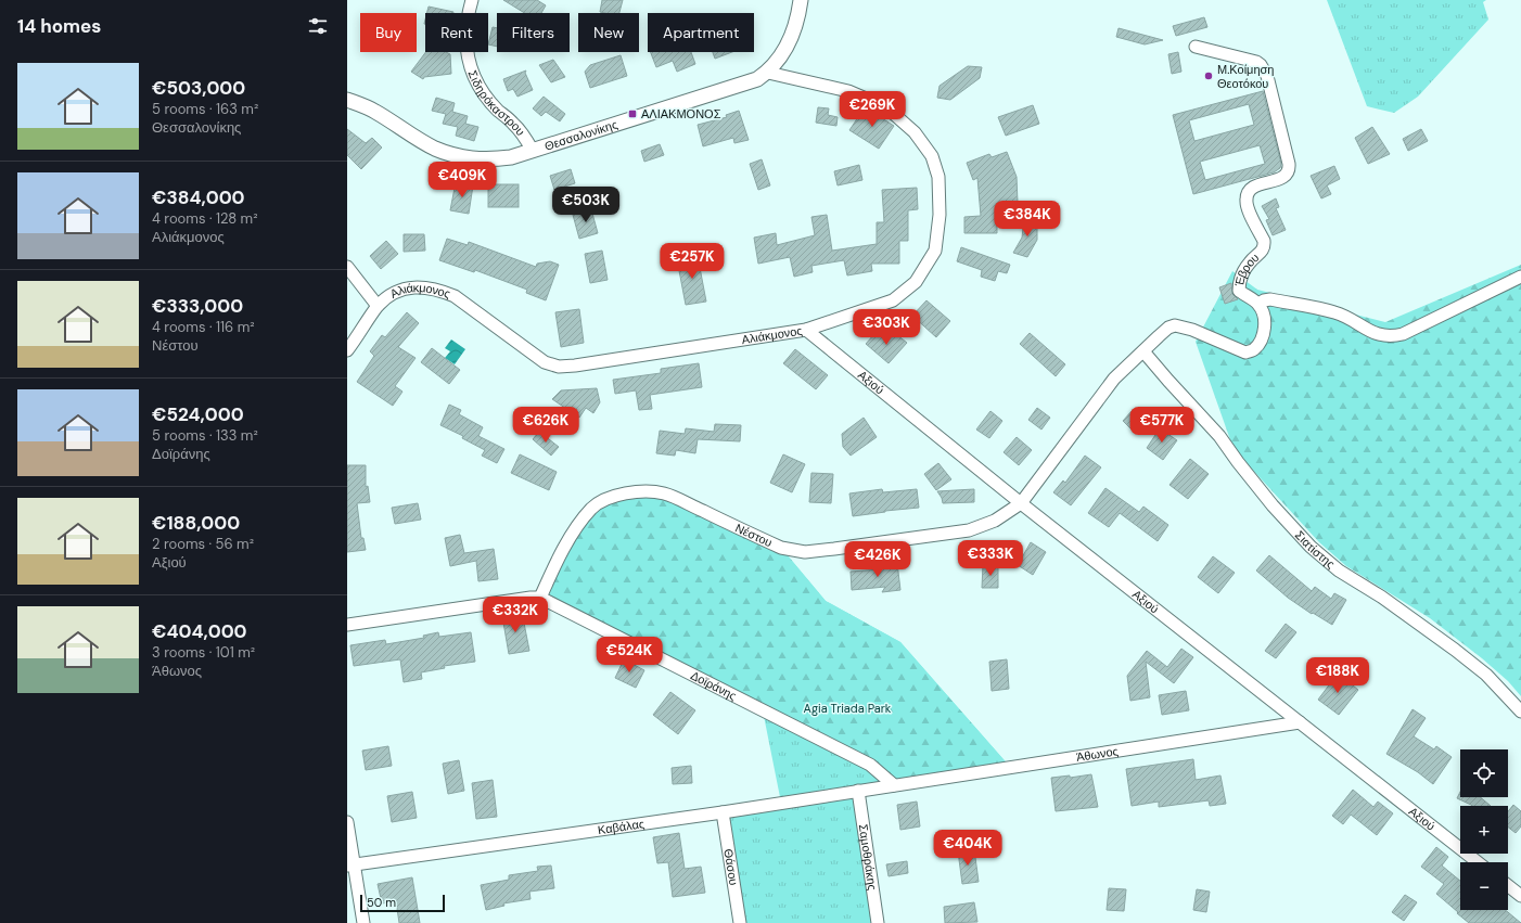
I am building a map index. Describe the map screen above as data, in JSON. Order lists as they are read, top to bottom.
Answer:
{
  "streets": {
    "street": [
      "Σιδηρόκαστρου",
      "Θεσσαλονίκης",
      "Έβρου",
      "Αλιάκμονος",
      "Αξιού",
      "Νέστου",
      "Σιατίστης",
      "Δοϊράνης",
      "Άθωνος",
      "Καβάλας",
      "Σαμοθράκης",
      "Θάσου"
    ]
  },
  "crossings": [
    ["Σιδηρόκαστρου", "Θεσσαλονίκης"],
    ["Θεσσαλονίκης", "Αλιάκμονος"],
    ["Έβρου", "Αξιού"],
    ["Έβρου", "Νέστου"],
    ["Έβρου", "Σιατίστης"],
    ["Αλιάκμονος", "Αξιού"],
    ["Αξιού", "Νέστου"],
    ["Αξιού", "Άθωνος"],
    ["Νέστου", "Δοϊράνης"],
    ["Δοϊράνης", "Άθωνος"],
    ["Δοϊράνης", "Καβάλας"],
    ["Άθωνος", "Καβάλας"],
    ["Καβάλας", "Σαμοθράκης"],
    ["Καβάλας", "Θάσου"]
  ],
  "parks": ["Agia Triada Park"],
  "places": {
    "other": ["Μ.Κοίμηση Θεοτόκου"],
    "transit": ["ΑΛΙΑΚΜΟΝΟΣ"]
  },
  "scale_bar": "50 m",
  "page": {
    "heading": "14 homes",
    "chip": [
      "Buy",
      "Rent",
      "Filters",
      "New",
      "Apartment"
    ],
    "list": [
      {
        "name": "€503,000",
        "note": "5 rooms · 163 m² · Θεσσαλονίκης"
      },
      {
        "name": "€384,000",
        "note": "4 rooms · 128 m² · Αλιάκμονος"
      },
      {
        "name": "€333,000",
        "note": "4 rooms · 116 m² · Νέστου"
      },
      {
        "name": "€524,000",
        "note": "5 rooms · 133 m² · Δοϊράνης"
      },
      {
        "name": "€188,000",
        "note": "2 rooms · 56 m² · Αξιού"
      },
      {
        "name": "€404,000",
        "note": "3 rooms · 101 m² · Άθωνος"
      }
    ],
    "price": [
      "€269K",
      "€409K",
      "€503K",
      "€384K",
      "€257K",
      "€303K",
      "€626K",
      "€577K",
      "€333K",
      "€426K",
      "€332K",
      "€524K",
      "€188K",
      "€404K"
    ],
    "map_buttons": ["+", "−"],
    "scale": "50 m"
  }
}
